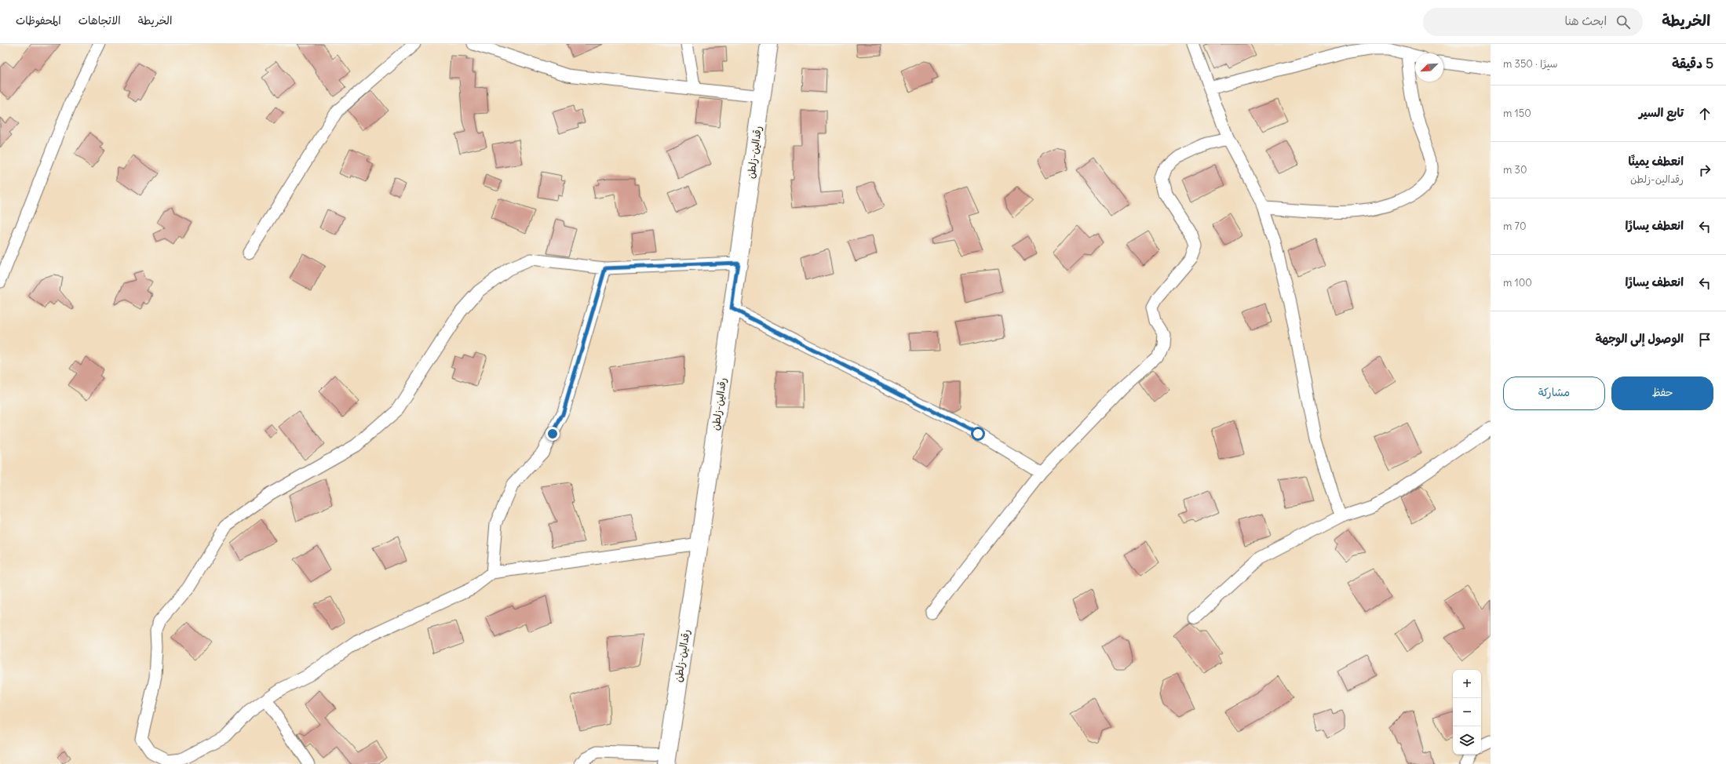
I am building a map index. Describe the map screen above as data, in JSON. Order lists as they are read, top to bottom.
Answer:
{
  "streets": {
    "main road": ["رقدالين-زلطن"]
  },
  "north": "bottom left",
  "page": {
    "header": "الخريطة",
    "search": "ابحث هنا",
    "nav": ["الخريطة", "الاتجاهات", "المحفوظات"],
    "heading": ["5 دقيقة", "سيرًا · 350 m"],
    "list": [
      ["تابع السير", "150 m"],
      ["انعطف يمينًا", "رقدالين-زلطن", "30 m"],
      ["انعطف يسارًا", "70 m"],
      ["انعطف يسارًا", "100 m"],
      "الوصول إلى الوجهة"
    ],
    "buttons": ["حفظ", "مشاركة"],
    "map_buttons": ["+", "−"]
  }
}
